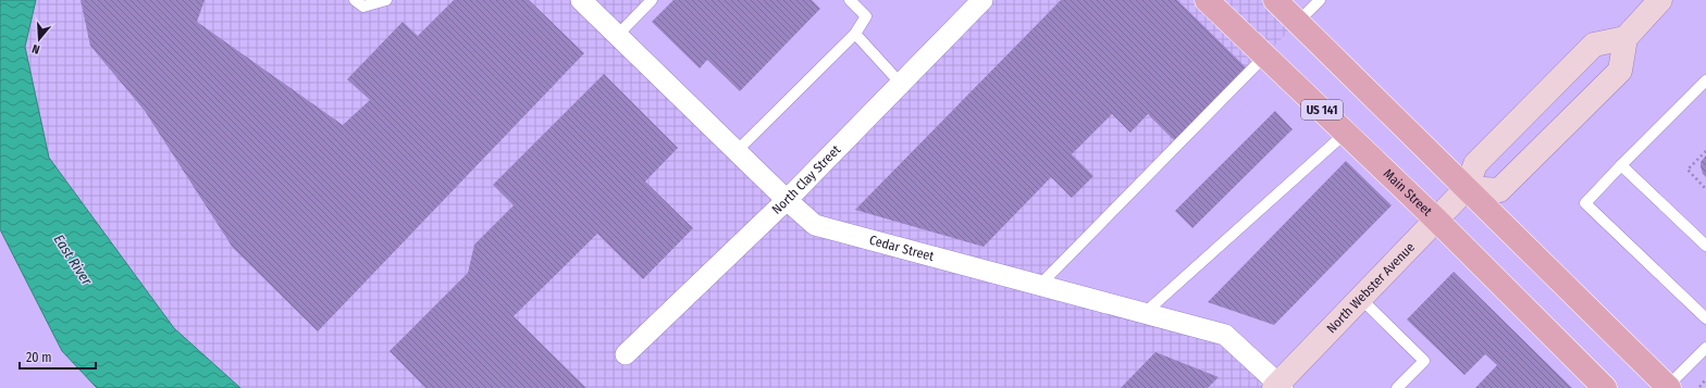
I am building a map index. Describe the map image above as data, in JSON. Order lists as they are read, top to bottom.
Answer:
{
  "streets": {
    "main road": ["US 141", "Main Street", "North Webster Avenue"],
    "street": ["North Clay Street", "Cedar Street"]
  },
  "crossings": [
    ["North Clay Street", "Cedar Street"],
    ["Main Street", "North Webster Avenue"],
    ["Cedar Street", "North Webster Avenue"]
  ],
  "water": ["East River"],
  "scale_bar": "20 m",
  "north": "bottom"
}
